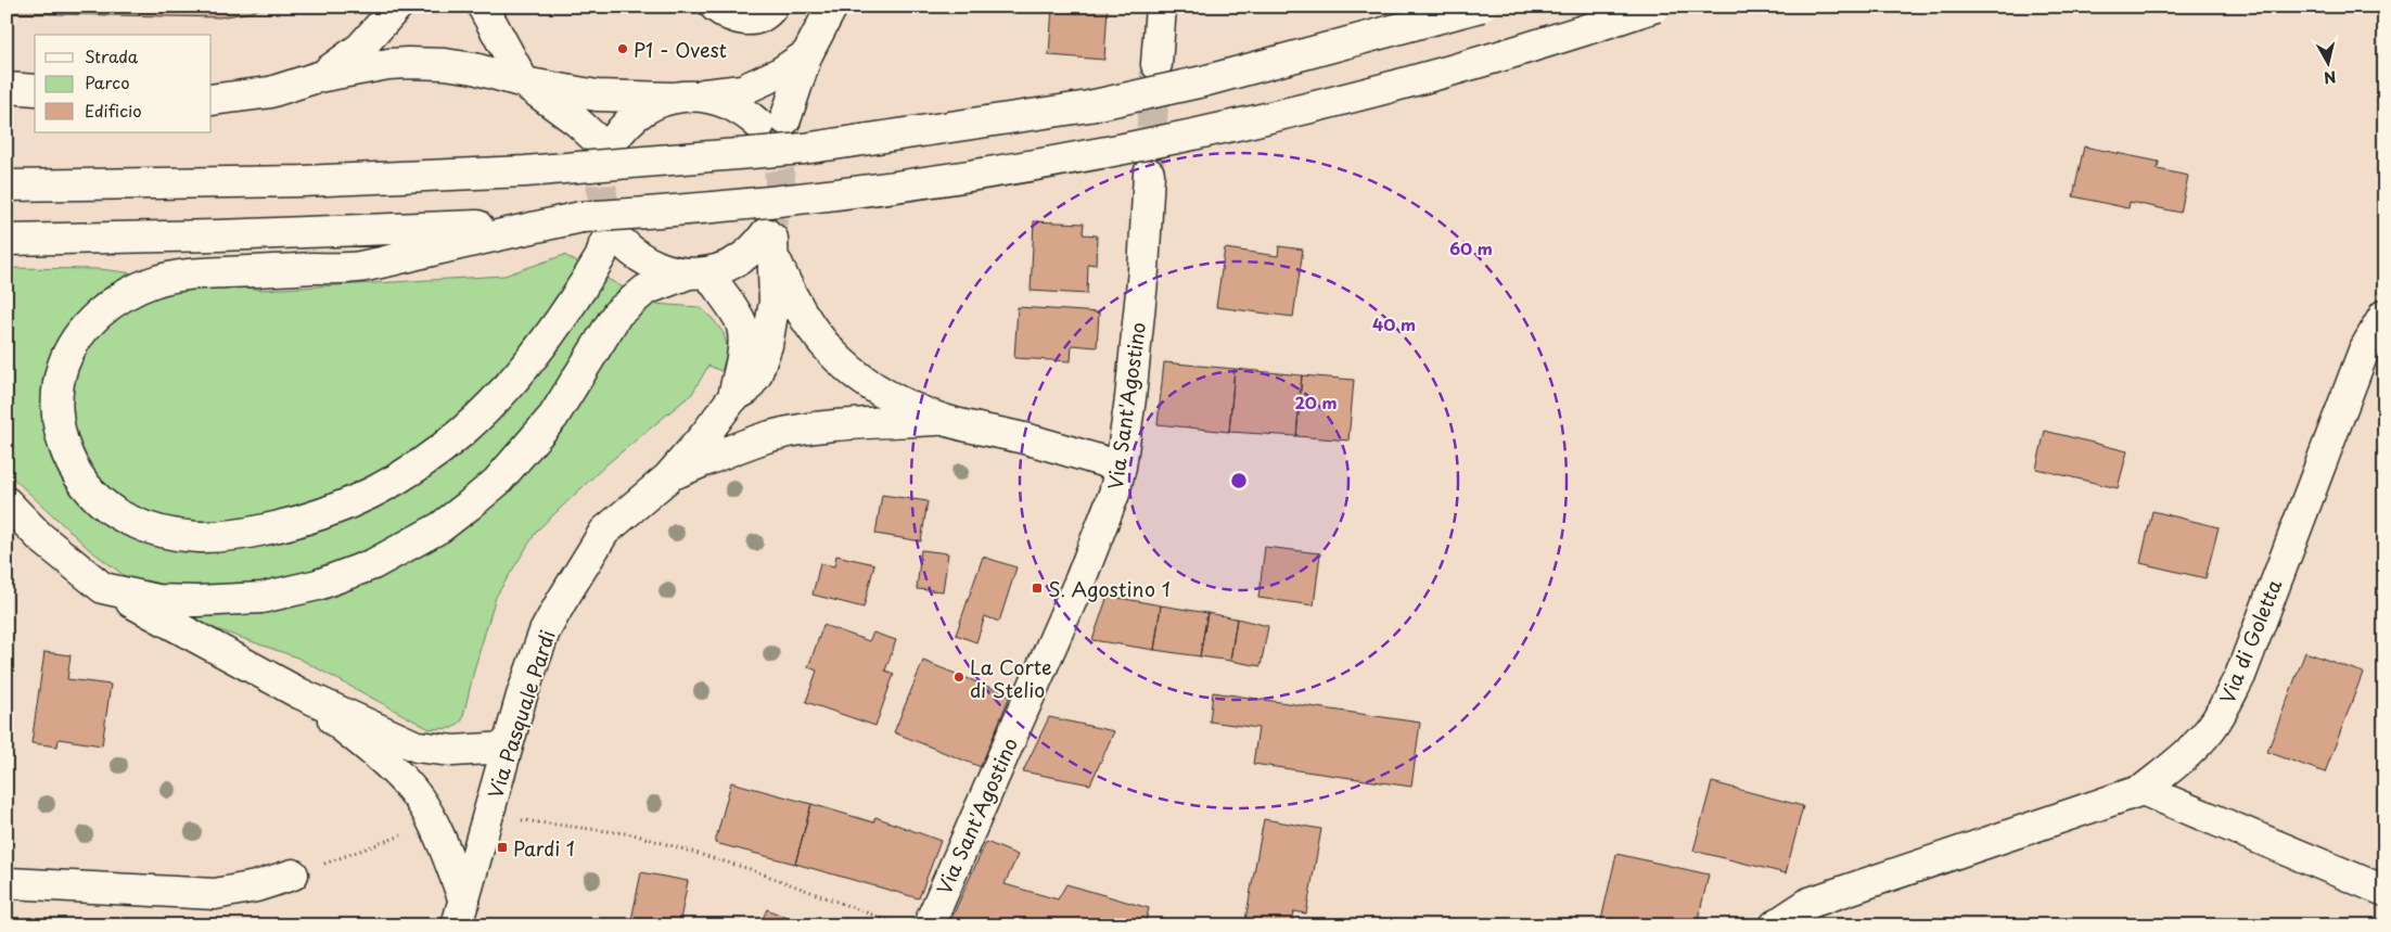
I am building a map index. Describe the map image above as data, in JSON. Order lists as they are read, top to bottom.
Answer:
{
  "streets": {
    "main road": ["Via Sant'Agostino", "Via di Goletta", "Via Pasquale Pardi"]
  },
  "crossings": [
    ["Via Sant'Agostino", "Via Pasquale Pardi"]
  ],
  "places": {
    "other": ["P1 - Ovest", "La Corte di Stelio"],
    "transit": ["S. Agostino 1", "Pardi 1"]
  },
  "legend": ["Strada", "Parco", "Edificio"],
  "north": "bottom",
  "rings": ["60 m", "40 m", "20 m"]
}
